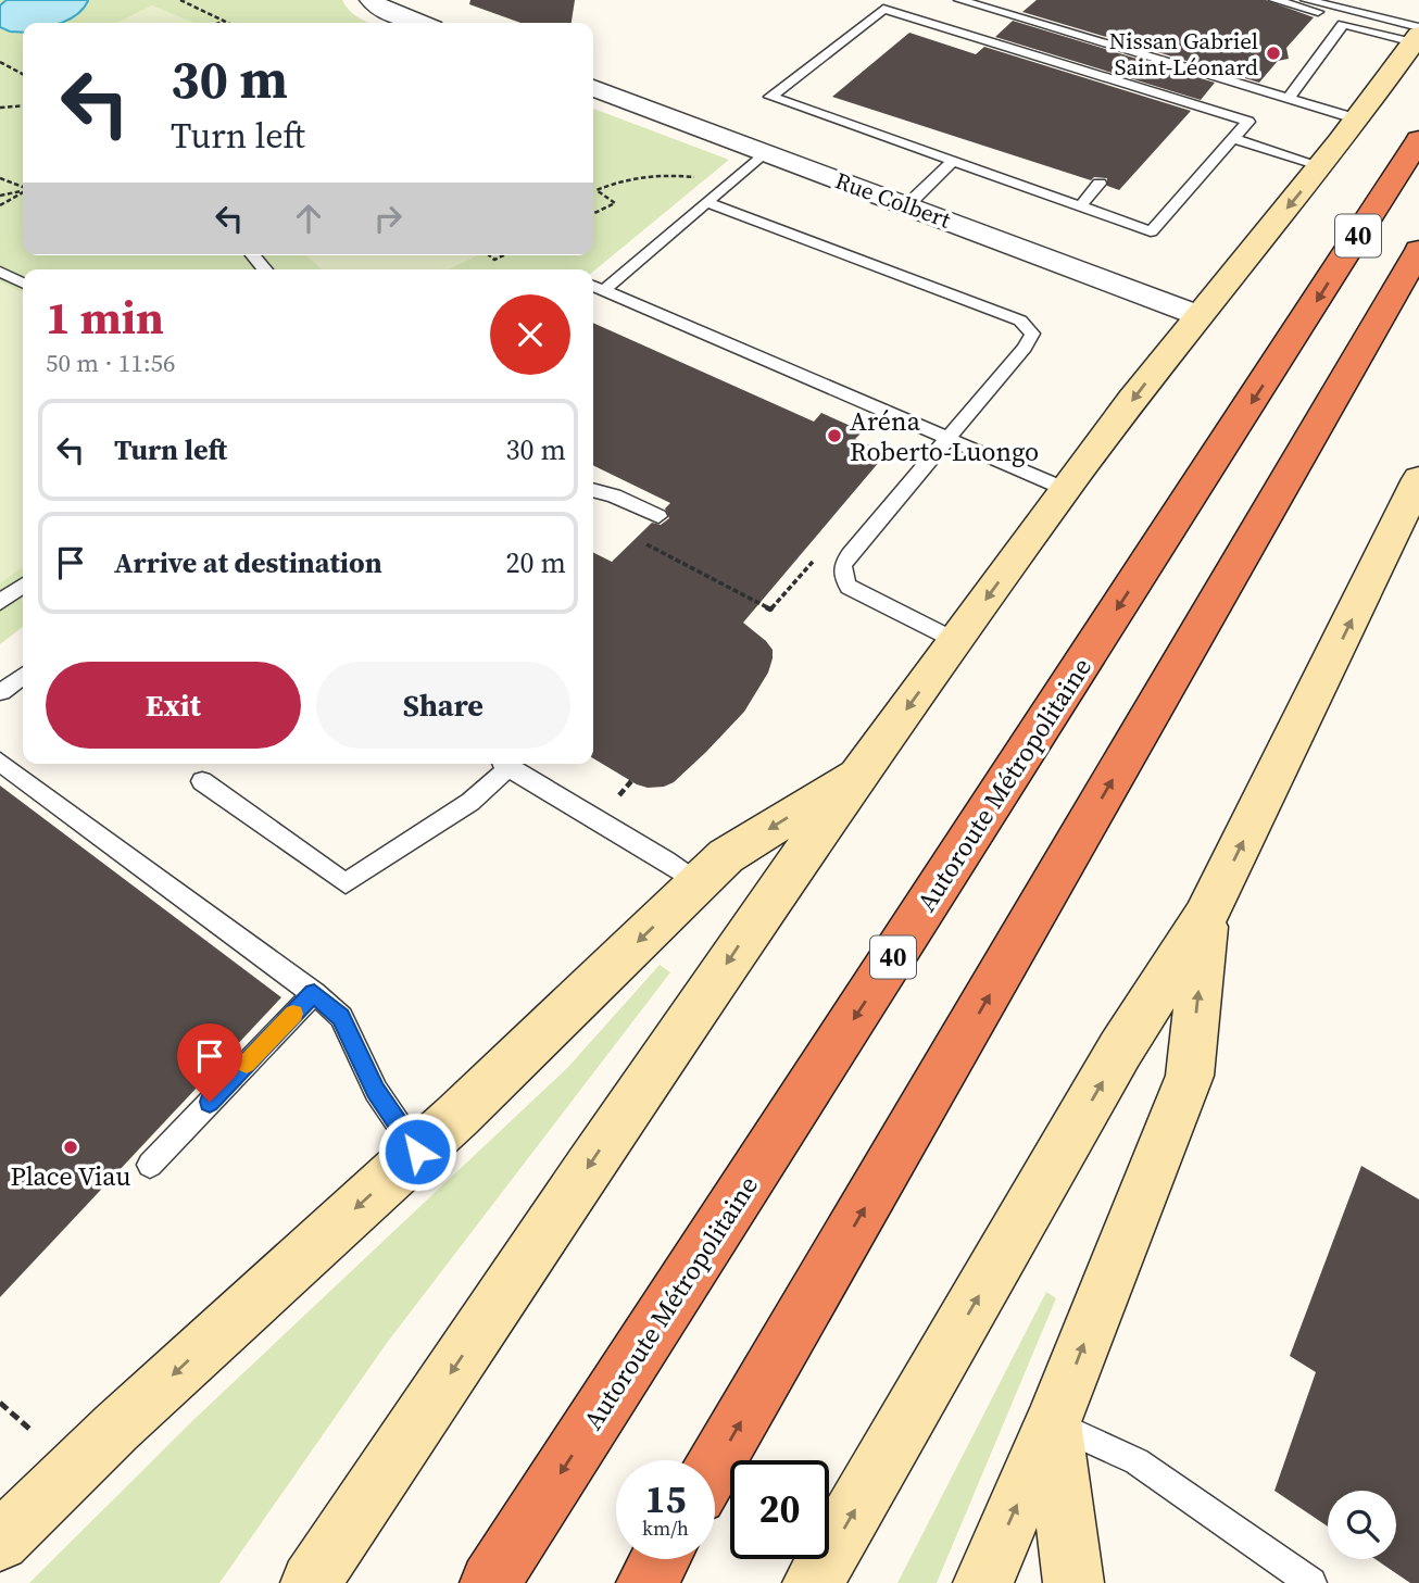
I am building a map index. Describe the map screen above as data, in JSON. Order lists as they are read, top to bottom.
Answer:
{
  "streets": {
    "highway": ["40", "Autoroute Métropolitaine"],
    "street": ["Rue Colbert"]
  },
  "places": ["Nissan Gabriel Saint-Léonard", "Aréna Roberto-Luongo", "Place Viau"],
  "page": {
    "turn": ["30 m", "Turn left"],
    "heading": ["1 min", "50 m · 11:56"],
    "list": [
      {
        "name": "Turn left",
        "value": "30 m"
      },
      {
        "name": "Arrive at destination",
        "value": "20 m"
      }
    ],
    "buttons": ["Exit", "Share"],
    "speed": "15 km/h",
    "limit": "20"
  }
}
